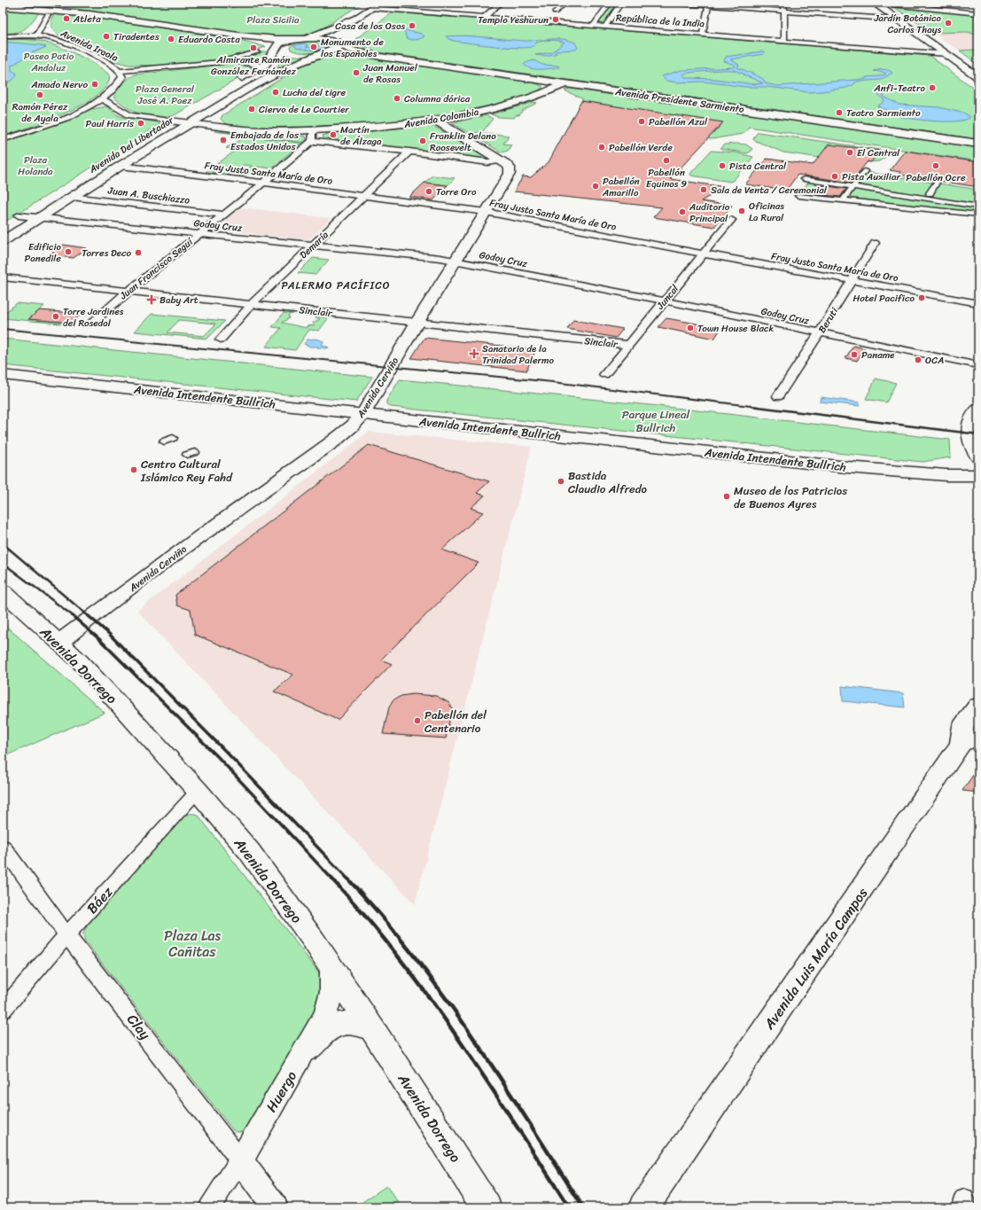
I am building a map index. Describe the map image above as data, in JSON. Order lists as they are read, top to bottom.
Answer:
{
  "streets": {
    "main road": [
      "Avenida Presidente Sarmiento",
      "Avenida Colombia",
      "Avenida Del Libertador",
      "Avenida Cerviño",
      "Avenida Intendente Bullrich",
      "Avenida Dorrego",
      "Avenida Luis María Campos"
    ],
    "street": [
      "República de la India",
      "Avenida Iraola",
      "Fray Justo Santa María de Oro",
      "Juan A. Buschiazzo",
      "Godoy Cruz",
      "Demaría",
      "Juan Francisco Seguí",
      "Juncal",
      "Sinclair",
      "Beruti",
      "Báez",
      "Clay",
      "Huergo"
    ]
  },
  "crossings": [
    ["Avenida Iraola", "Avenida Del Libertador"],
    ["Avenida Presidente Sarmiento", "Avenida Colombia"],
    ["Avenida Presidente Sarmiento", "Avenida Del Libertador"],
    ["Avenida Colombia", "Avenida Del Libertador"],
    ["Avenida Colombia", "Juan Francisco Seguí"],
    ["Avenida Colombia", "Avenida Cerviño"],
    ["Avenida Del Libertador", "Fray Justo Santa María de Oro"],
    ["Avenida Del Libertador", "Juan A. Buschiazzo"],
    ["Avenida Del Libertador", "Godoy Cruz"],
    ["Fray Justo Santa María de Oro", "Demaría"],
    ["Fray Justo Santa María de Oro", "Juan Francisco Seguí"],
    ["Fray Justo Santa María de Oro", "Juncal"],
    ["Fray Justo Santa María de Oro", "Beruti"],
    ["Fray Justo Santa María de Oro", "Avenida Cerviño"],
    ["Juan A. Buschiazzo", "Juan Francisco Seguí"],
    ["Godoy Cruz", "Demaría"],
    ["Godoy Cruz", "Juan Francisco Seguí"],
    ["Godoy Cruz", "Juncal"],
    ["Godoy Cruz", "Beruti"],
    ["Godoy Cruz", "Avenida Cerviño"],
    ["Demaría", "Sinclair"],
    ["Juan Francisco Seguí", "Sinclair"],
    ["Juncal", "Sinclair"],
    ["Sinclair", "Avenida Cerviño"],
    ["Avenida Cerviño", "Avenida Intendente Bullrich"],
    ["Avenida Cerviño", "Avenida Dorrego"],
    ["Avenida Dorrego", "Báez"],
    ["Avenida Dorrego", "Huergo"],
    ["Báez", "Clay"],
    ["Clay", "Huergo"]
  ],
  "districts": ["PALERMO PACÍFICO"],
  "parks": [
    "Plaza Sicilia",
    "Paseo Patio Andaluz",
    "Plaza General José A. Paez",
    "Plaza Holanda",
    "Parque Lineal Bullrich",
    "Plaza Las Cañitas"
  ],
  "places": {
    "other": [
      "Atleta",
      "Templo Yeshurun",
      "Jardín Botánico Carlos Thays",
      "Casa de los Osos",
      "Tiradentes",
      "Eduardo Costa",
      "Monumento de los Españoles",
      "Almirante Ramón González Fernández",
      "Juan Manuel de Rosas",
      "Amado Nervo",
      "Anfi-Teatro",
      "Lucha del tigre",
      "Ramón Pérez de Ayala",
      "Columna dórica",
      "Ciervo de Le Courtier",
      "Teatro Sarmiento",
      "Pabellón Azul",
      "Paul Harris",
      "Martín de Álzaga",
      "Embajada de los Estados Unidos",
      "Franklin Delano Roosevelt",
      "Pabellón Verde",
      "El Central",
      "Pabellón Equinos 9",
      "Pista Central",
      "Pabellón Ocre",
      "Pista Auxiliar",
      "Pabellón Amarillo",
      "Sala de Venta / Ceremonial",
      "Torre Oro",
      "Oficinas La Rural",
      "Auditorio Principal",
      "Edificio Panedile",
      "Torres Deco",
      "Hotel Pacifico",
      "Torre Jardines del Rosedal",
      "Town House Black",
      "Paname",
      "OCA",
      "Centro Cultural Islámico Rey Fahd",
      "Bastida Claudio Alfredo",
      "Museo de los Patricios de Buenos Ayres",
      "Pabellón del Centenario"
    ],
    "health": ["Baby Art", "Sanatorio de la Trinidad Palermo"]
  }
}
